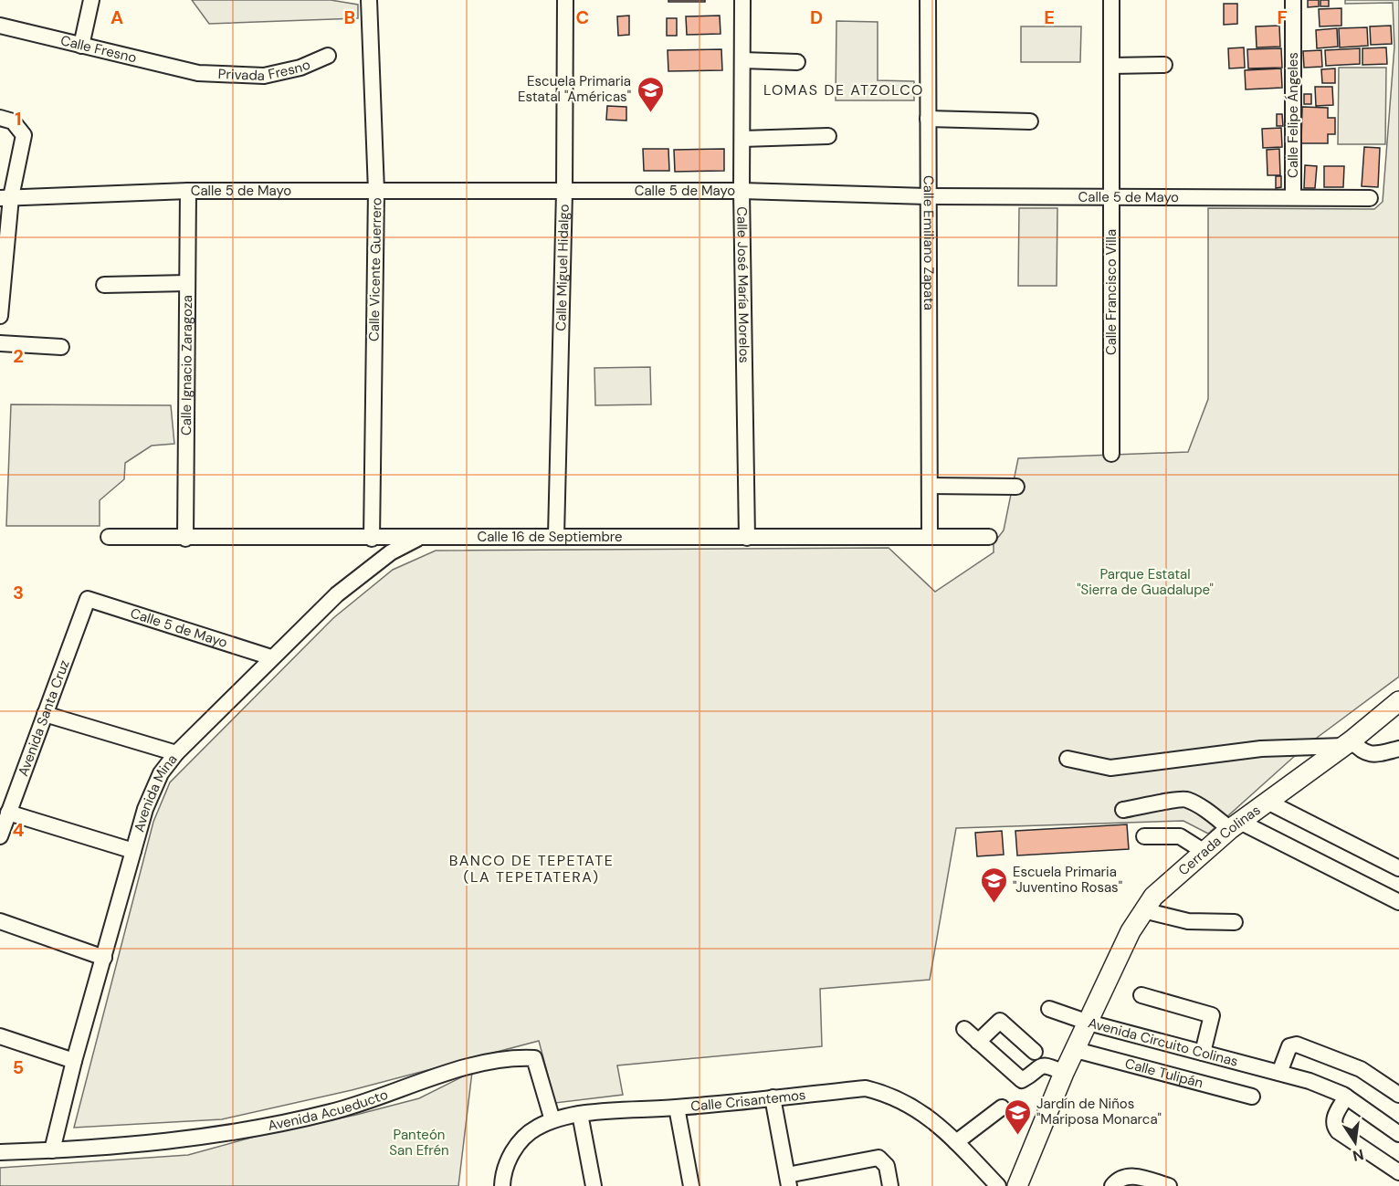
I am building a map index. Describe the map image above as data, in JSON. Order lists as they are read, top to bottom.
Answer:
{
  "streets": {
    "main road": ["Cerrada Colinas", "Avenida Circuito Colinas"],
    "street": [
      "Calle Fresno",
      "Privada Fresno",
      "Calle Felipe Ángeles",
      "Calle 5 de Mayo",
      "Calle Emiliano Zapata",
      "Calle Miguel Hidalgo",
      "Calle Vicente Guerrero",
      "Calle José María Morelos",
      "Calle Francisco Villa",
      "Calle Ignacio Zaragoza",
      "Calle 16 de Septiembre",
      "Avenida Santa Cruz",
      "Avenida Mina",
      "Calle Tulipán",
      "Calle Crisantemos",
      "Avenida Acueducto"
    ]
  },
  "crossings": [
    ["Calle Fresno", "Privada Fresno"],
    ["Calle Felipe Ángeles", "Calle 5 de Mayo"],
    ["Calle 5 de Mayo", "Calle Emiliano Zapata"],
    ["Calle 5 de Mayo", "Calle Miguel Hidalgo"],
    ["Calle 5 de Mayo", "Calle Vicente Guerrero"],
    ["Calle 5 de Mayo", "Calle José María Morelos"],
    ["Calle 5 de Mayo", "Calle Francisco Villa"],
    ["Calle 5 de Mayo", "Calle Ignacio Zaragoza"],
    ["Calle 5 de Mayo", "Avenida Santa Cruz"],
    ["Calle 5 de Mayo", "Avenida Mina"],
    ["Calle Emiliano Zapata", "Calle 16 de Septiembre"],
    ["Calle Miguel Hidalgo", "Calle 16 de Septiembre"],
    ["Calle Vicente Guerrero", "Calle 16 de Septiembre"],
    ["Calle José María Morelos", "Calle 16 de Septiembre"],
    ["Calle Ignacio Zaragoza", "Calle 16 de Septiembre"],
    ["Calle 16 de Septiembre", "Avenida Mina"],
    ["Avenida Mina", "Avenida Acueducto"],
    ["Cerrada Colinas", "Avenida Circuito Colinas"],
    ["Avenida Circuito Colinas", "Calle Tulipán"],
    ["Calle Crisantemos", "Avenida Acueducto"]
  ],
  "districts": ["LOMAS DE ATZOLCO", "BANCO DE TEPETATE (LA TEPETATERA)"],
  "parks": ["Parque Estatal \"Sierra de Guadalupe\"", "Panteón San Efrén"],
  "places": {
    "school or university": ["Escuela Primaria Estatal \"Américas\"", "Escuela Primaria \"Juventino Rosas\"", "Jardín de Niños \"Mariposa Monarca\""]
  },
  "north": "bottom",
  "grid": {
    "columns": [
      "A",
      "B",
      "C",
      "D",
      "E",
      "F"
    ],
    "rows": [
      "1",
      "2",
      "3",
      "4",
      "5"
    ]
  }
}
